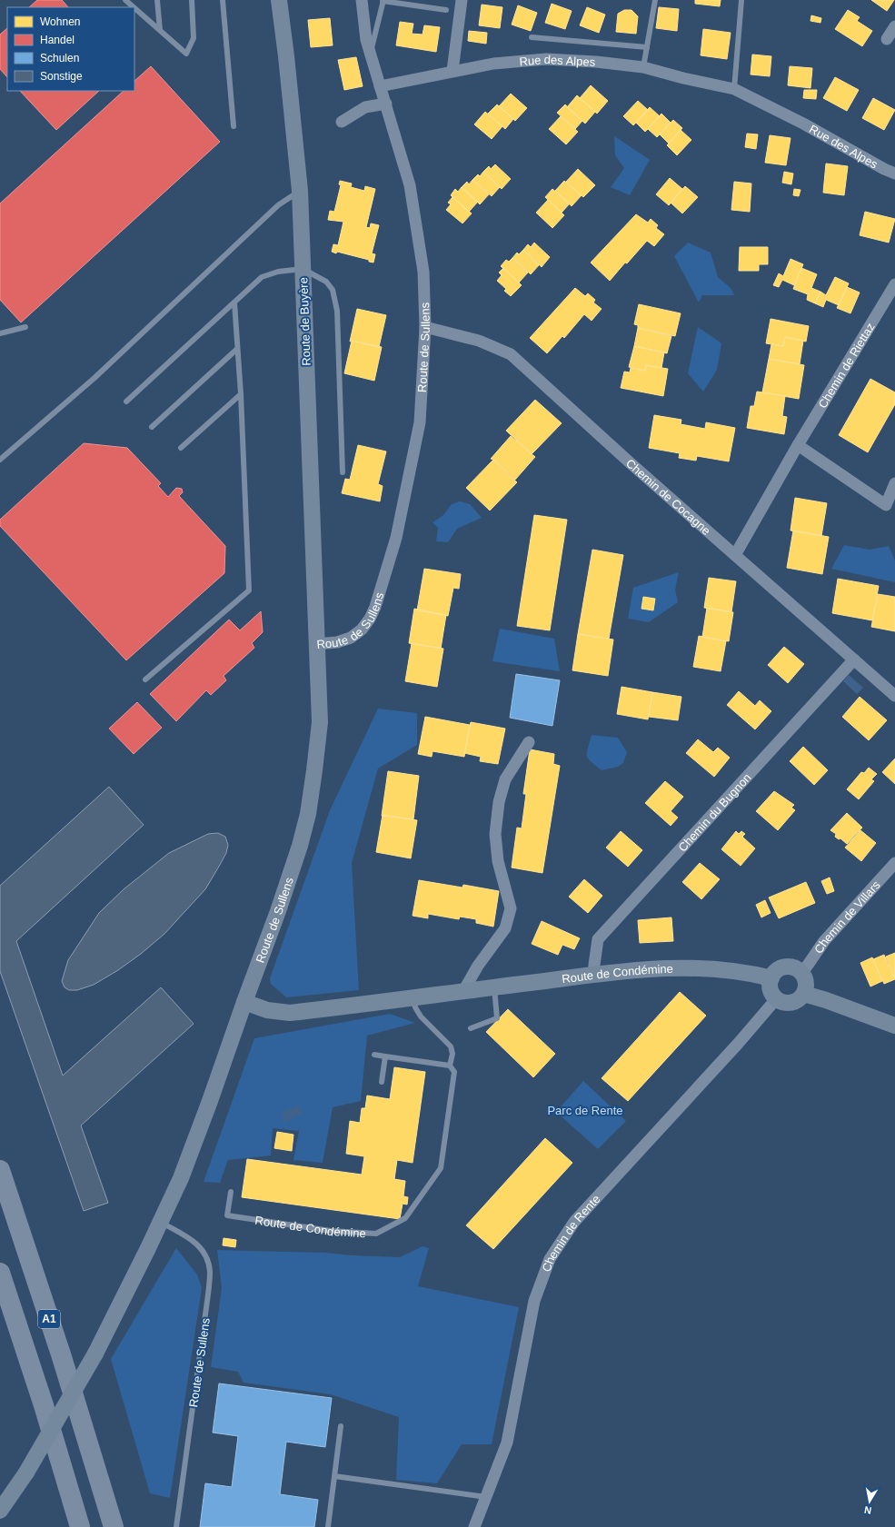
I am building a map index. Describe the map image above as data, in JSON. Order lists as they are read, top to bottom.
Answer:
{
  "streets": {
    "highway": ["A1"],
    "main road": ["Route de Buyère", "Route de Sullens", "Route de Condémine"],
    "street": [
      "Rue des Alpes",
      "Chemin de Riettaz",
      "Chemin de Cocagne",
      "Chemin du Bugnon",
      "Chemin de Villars",
      "Chemin de Rente"
    ]
  },
  "crossings": [
    ["Rue des Alpes", "Route de Sullens"],
    ["Route de Buyère", "Route de Sullens"],
    ["Route de Sullens", "Chemin de Cocagne"],
    ["Route de Sullens", "Route de Condémine"],
    ["Chemin de Riettaz", "Chemin de Cocagne"],
    ["Chemin de Cocagne", "Chemin du Bugnon"],
    ["Chemin du Bugnon", "Route de Condémine"],
    ["Chemin de Villars", "Route de Condémine"],
    ["Chemin de Villars", "Chemin de Rente"],
    ["Route de Condémine", "Chemin de Rente"]
  ],
  "parks": ["Parc de Rente"],
  "legend": [
    "Wohnen",
    "Handel",
    "Schulen",
    "Sonstige"
  ],
  "north": "bottom"
}
